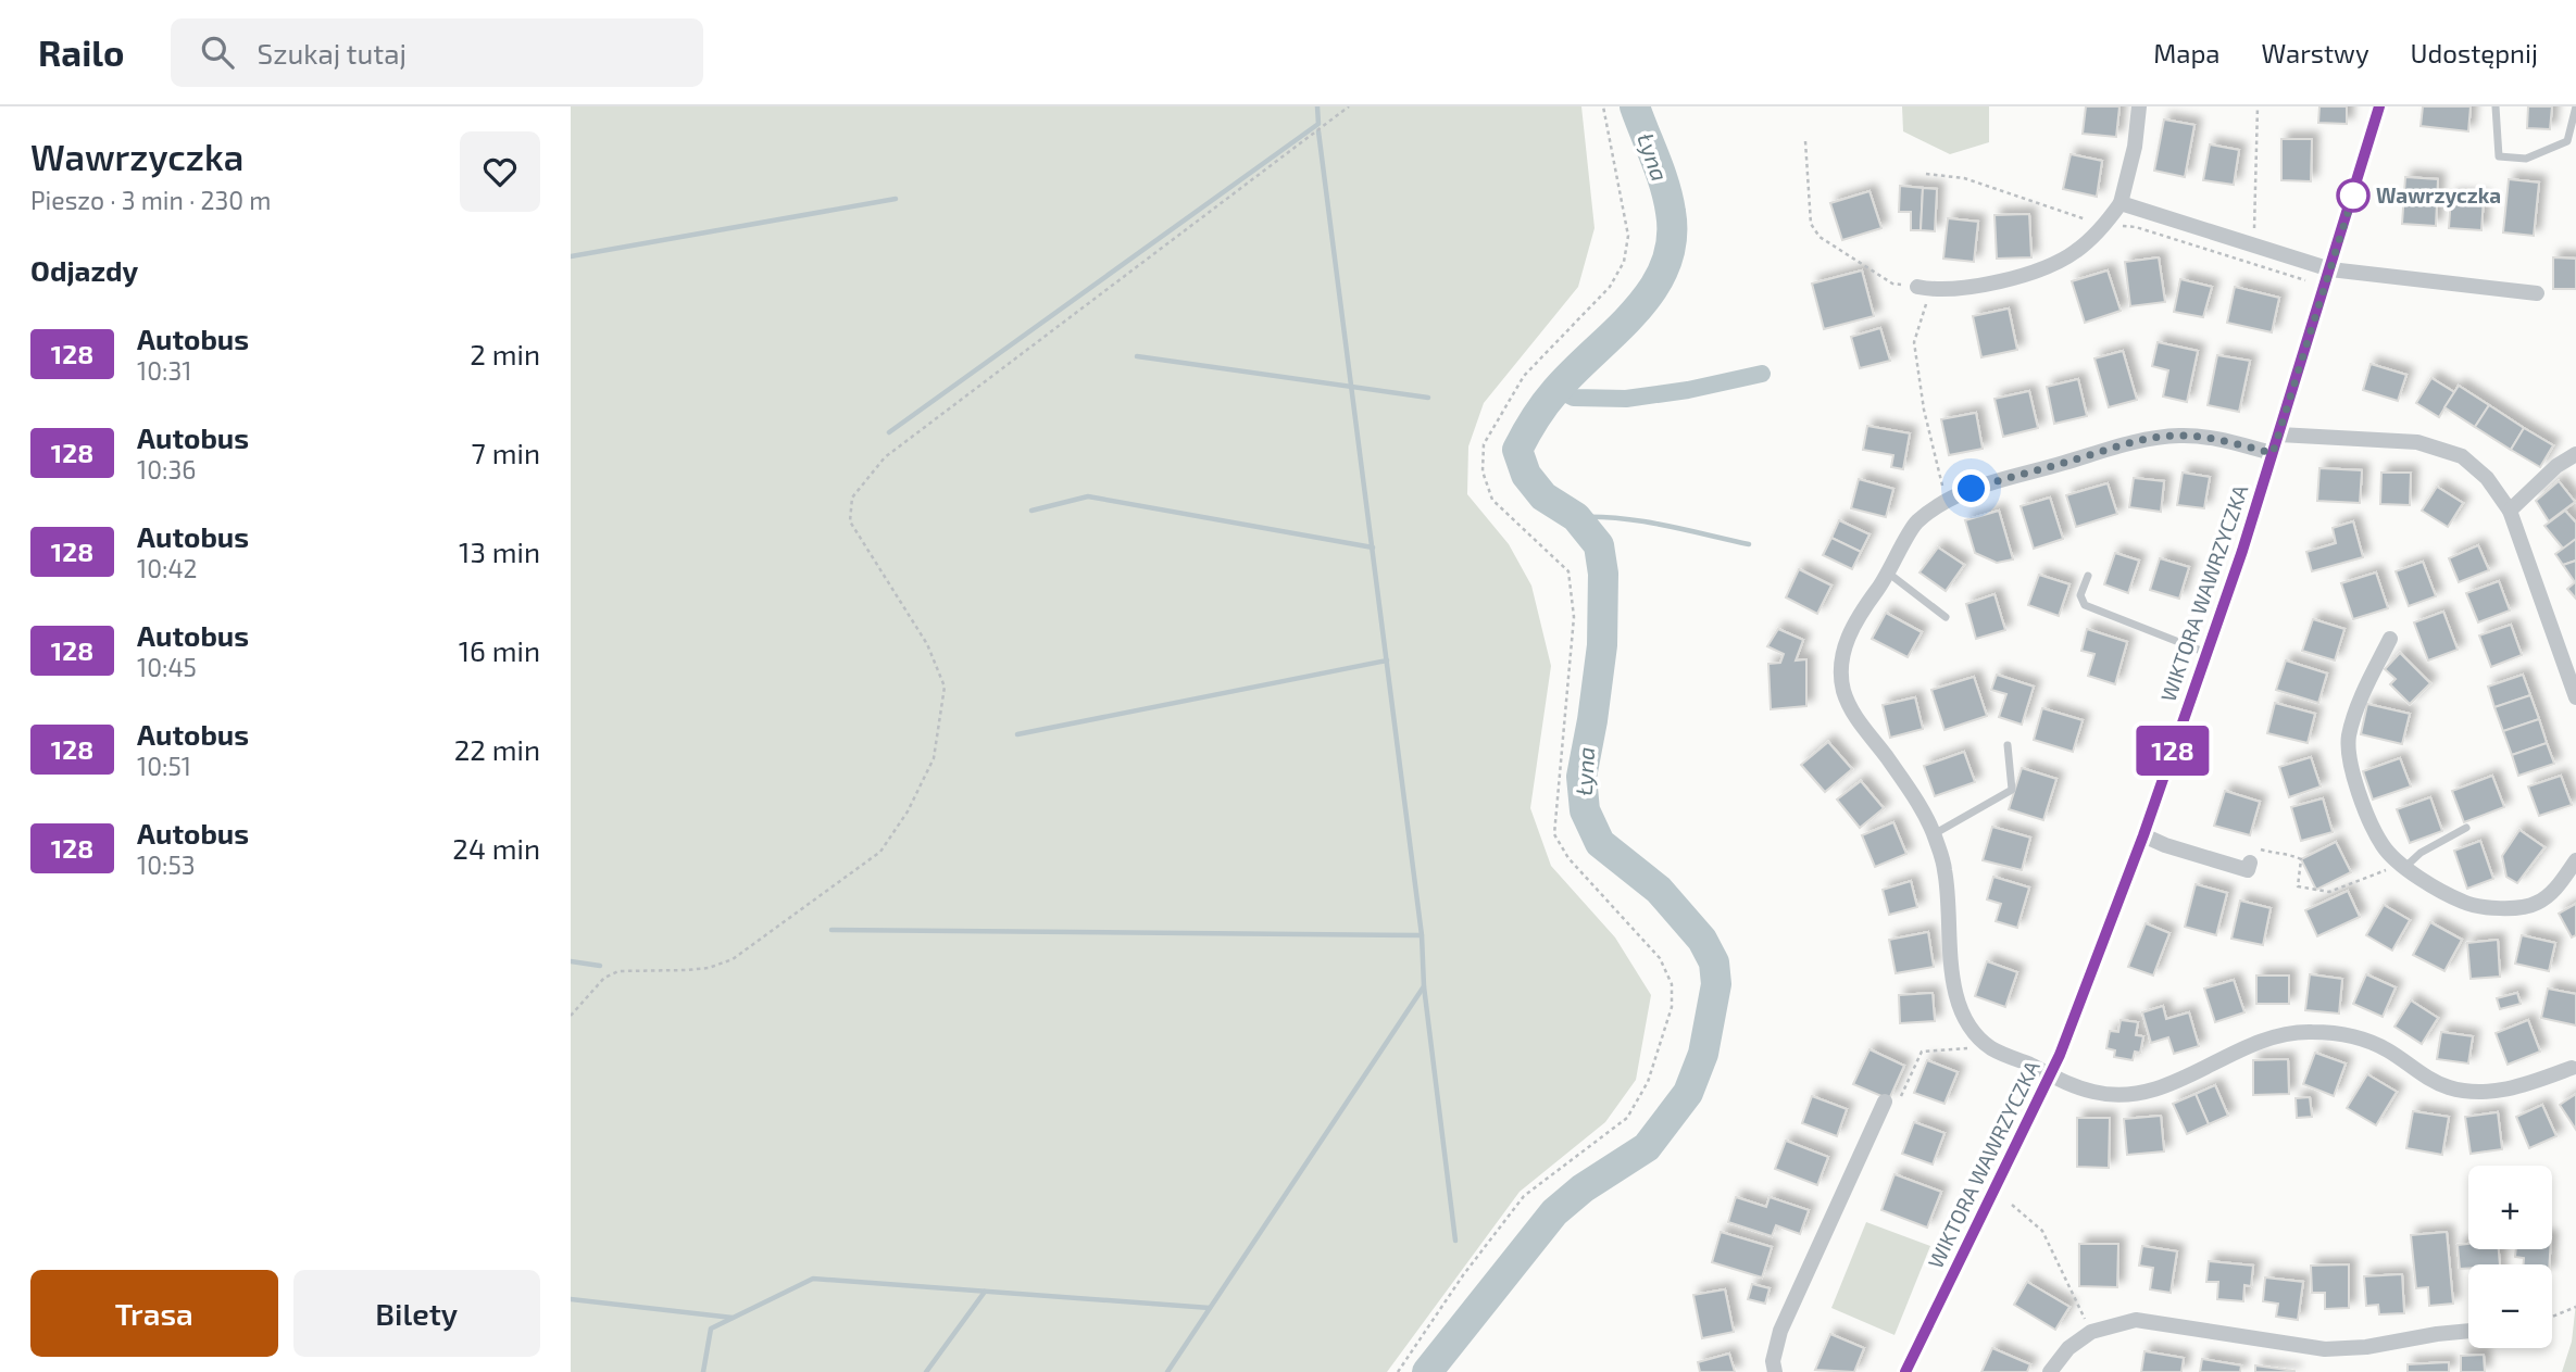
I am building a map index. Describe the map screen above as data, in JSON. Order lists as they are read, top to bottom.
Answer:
{
  "streets": {
    "street": ["WIKTORA WAWRZYCZKA"]
  },
  "water": ["Łyna"],
  "places": ["Wawrzyczka"],
  "lines": ["bus line 128"],
  "page": {
    "header": "Railo",
    "search": "Szukaj tutaj",
    "nav": ["Mapa", "Warstwy", "Udostępnij"],
    "heading": [
      ["Wawrzyczka", "Pieszo · 3 min · 230 m"],
      "Odjazdy"
    ],
    "on_map": "128",
    "list": [
      {
        "mark": "128",
        "name": "Autobus",
        "note": "10:31",
        "value": "2 min"
      },
      {
        "mark": "128",
        "name": "Autobus",
        "note": "10:36",
        "value": "7 min"
      },
      {
        "mark": "128",
        "name": "Autobus",
        "note": "10:42",
        "value": "13 min"
      },
      {
        "mark": "128",
        "name": "Autobus",
        "note": "10:45",
        "value": "16 min"
      },
      {
        "mark": "128",
        "name": "Autobus",
        "note": "10:51",
        "value": "22 min"
      },
      {
        "mark": "128",
        "name": "Autobus",
        "note": "10:53",
        "value": "24 min"
      }
    ],
    "map_buttons": ["+", "−"],
    "buttons": ["Trasa", "Bilety"]
  }
}
